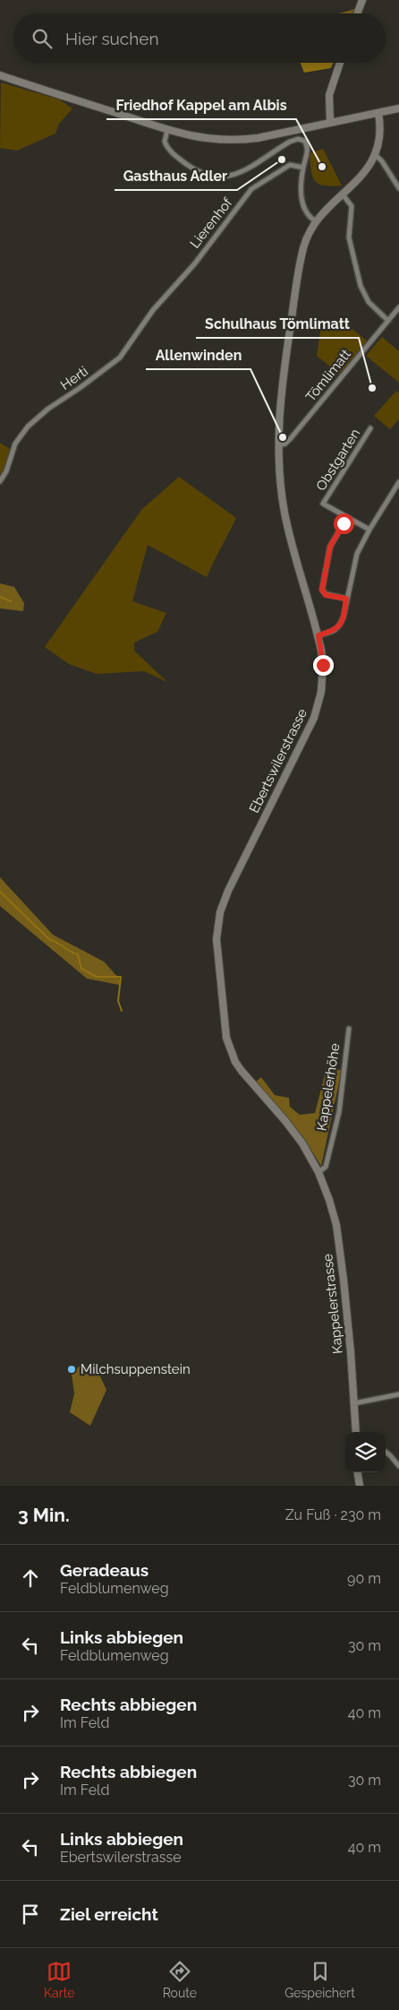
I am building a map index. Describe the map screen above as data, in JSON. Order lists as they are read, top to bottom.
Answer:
{
  "streets": {
    "street": [
      "Lierenhof",
      "Tömlimatt",
      "Herti",
      "Obstgarten",
      "Ebertswilerstrasse",
      "Kappelerhöhe",
      "Kappelerstrasse"
    ]
  },
  "crossings": [
    ["Lierenhof", "Herti"],
    ["Lierenhof", "Ebertswilerstrasse"],
    ["Tömlimatt", "Ebertswilerstrasse"],
    ["Ebertswilerstrasse", "Kappelerhöhe"],
    ["Ebertswilerstrasse", "Kappelerstrasse"],
    ["Kappelerhöhe", "Kappelerstrasse"]
  ],
  "places": [
    "Gasthaus Adler",
    "Friedhof Kappel am Albis",
    "Schulhaus Tömlimatt",
    "Allenwinden",
    "Milchsuppenstein"
  ],
  "page": {
    "search": "Hier suchen",
    "heading": ["3 Min.", "Zu Fuß · 230 m"],
    "list": [
      ["Geradeaus", "Feldblumenweg", "90 m"],
      ["Links abbiegen", "Feldblumenweg", "30 m"],
      ["Rechts abbiegen", "Im Feld", "40 m"],
      ["Rechts abbiegen", "Im Feld", "30 m"],
      ["Links abbiegen", "Ebertswilerstrasse", "40 m"],
      "Ziel erreicht"
    ],
    "nav": ["Karte", "Route", "Gespeichert"]
  }
}
